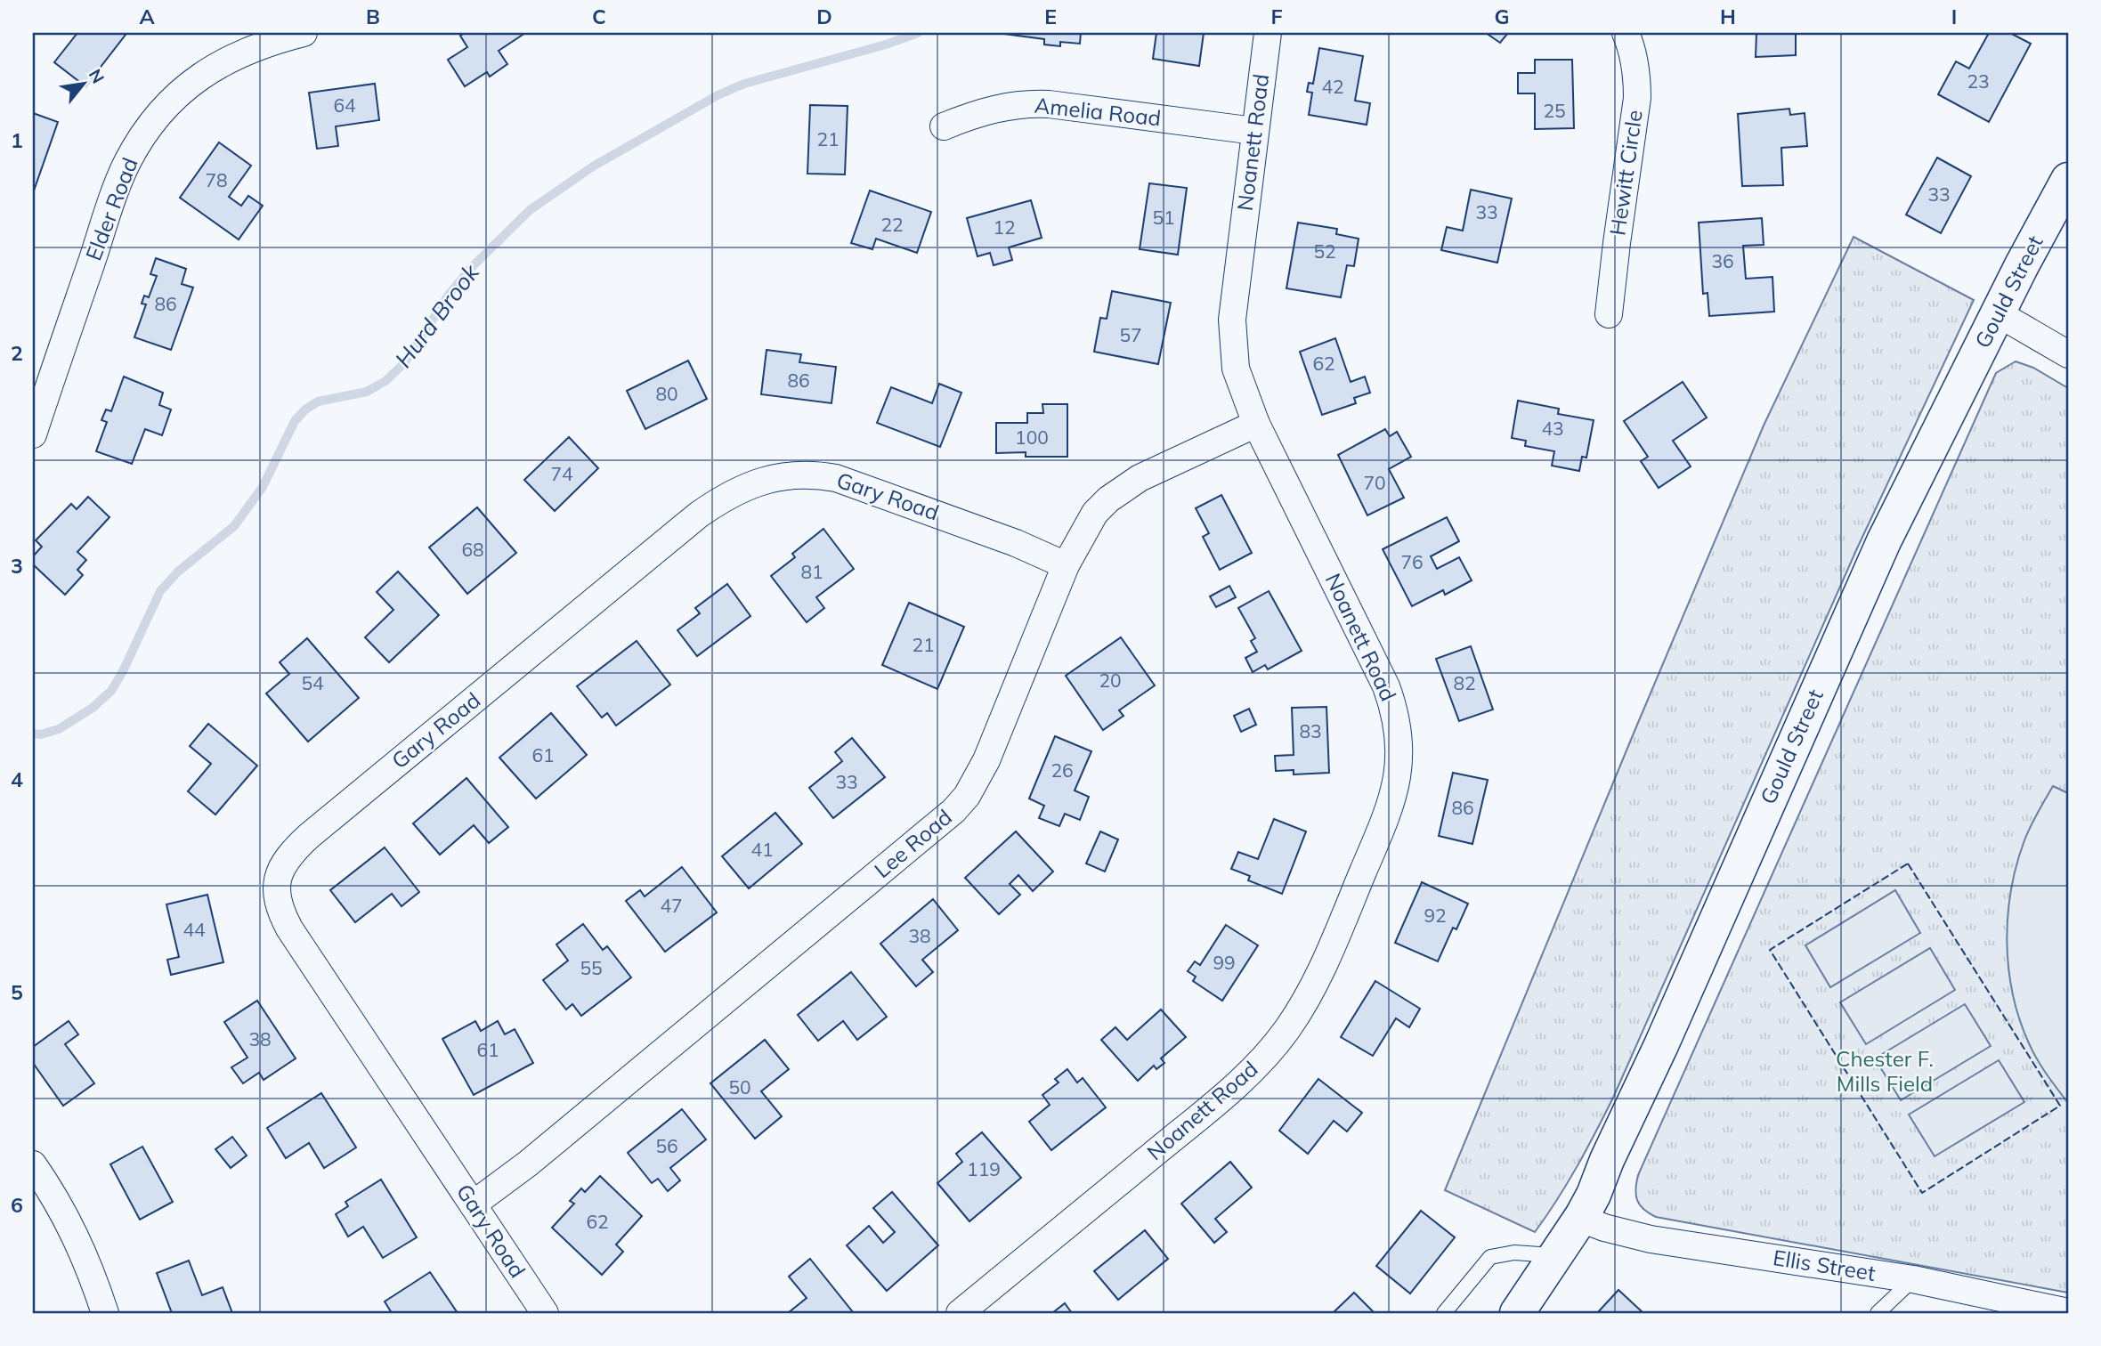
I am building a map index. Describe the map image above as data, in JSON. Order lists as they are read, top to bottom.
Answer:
{
  "streets": {
    "main road": ["Gould Street"],
    "street": [
      "Amelia Road",
      "Noanett Road",
      "Hewitt Circle",
      "Elder Road",
      "Gary Road",
      "Lee Road",
      "Ellis Street"
    ]
  },
  "crossings": [
    ["Amelia Road", "Noanett Road"],
    ["Noanett Road", "Lee Road"],
    ["Gould Street", "Ellis Street"],
    ["Gary Road", "Lee Road"]
  ],
  "water": ["Hurd Brook"],
  "parks": ["Chester F. Mills Field"],
  "house_numbers": [
    "23",
    "42",
    "64",
    "25",
    "21",
    "78",
    "33",
    "33",
    "51",
    "22",
    "12",
    "52",
    "36",
    "86",
    "57",
    "62",
    "86",
    "80",
    "43",
    "100",
    "74",
    "70",
    "68",
    "76",
    "81",
    "21",
    "20",
    "54",
    "82",
    "83",
    "61",
    "26",
    "33",
    "86",
    "41",
    "47",
    "92",
    "44",
    "38",
    "99",
    "55",
    "38",
    "61",
    "50",
    "56",
    "119",
    "62"
  ],
  "north": "top right",
  "grid": {
    "columns": [
      "A",
      "B",
      "C",
      "D",
      "E",
      "F",
      "G",
      "H",
      "I"
    ],
    "rows": [
      "1",
      "2",
      "3",
      "4",
      "5",
      "6"
    ]
  }
}
